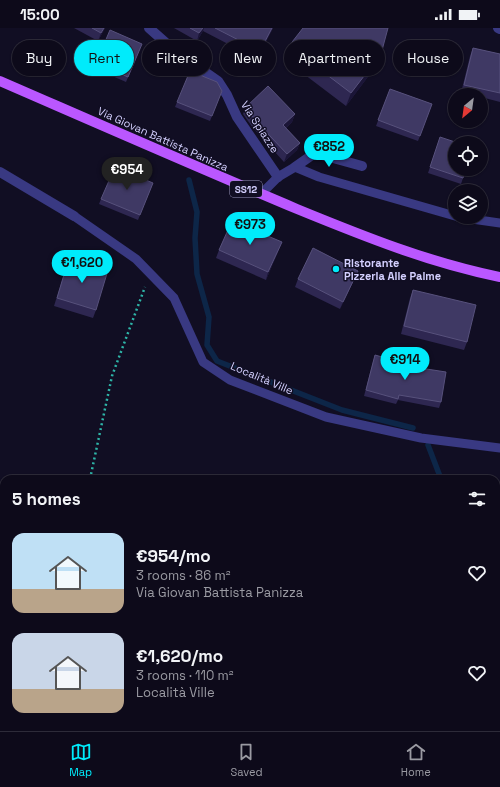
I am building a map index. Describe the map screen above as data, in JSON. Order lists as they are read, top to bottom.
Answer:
{
  "streets": {
    "main road": ["Via Giovan Battista Panizza", "SS12"],
    "street": ["Via Spiazze", "Località Ville"]
  },
  "places": ["Ristorante Pizzeria Alle Palme"],
  "north": "bottom left",
  "page": {
    "status": "15:00",
    "chip": [
      "Buy",
      "Rent",
      "Filters",
      "New",
      "Apartment",
      "House"
    ],
    "price": [
      "€852",
      "€954",
      "€973",
      "€1,620",
      "€914"
    ],
    "heading": "5 homes",
    "list": [
      {
        "name": "€954/mo",
        "note": "3 rooms · 86 m² · Via Giovan Battista Panizza"
      },
      {
        "name": "€1,620/mo",
        "note": "3 rooms · 110 m² · Località Ville"
      }
    ],
    "tabs": ["Map", "Saved", "Home"]
  }
}
